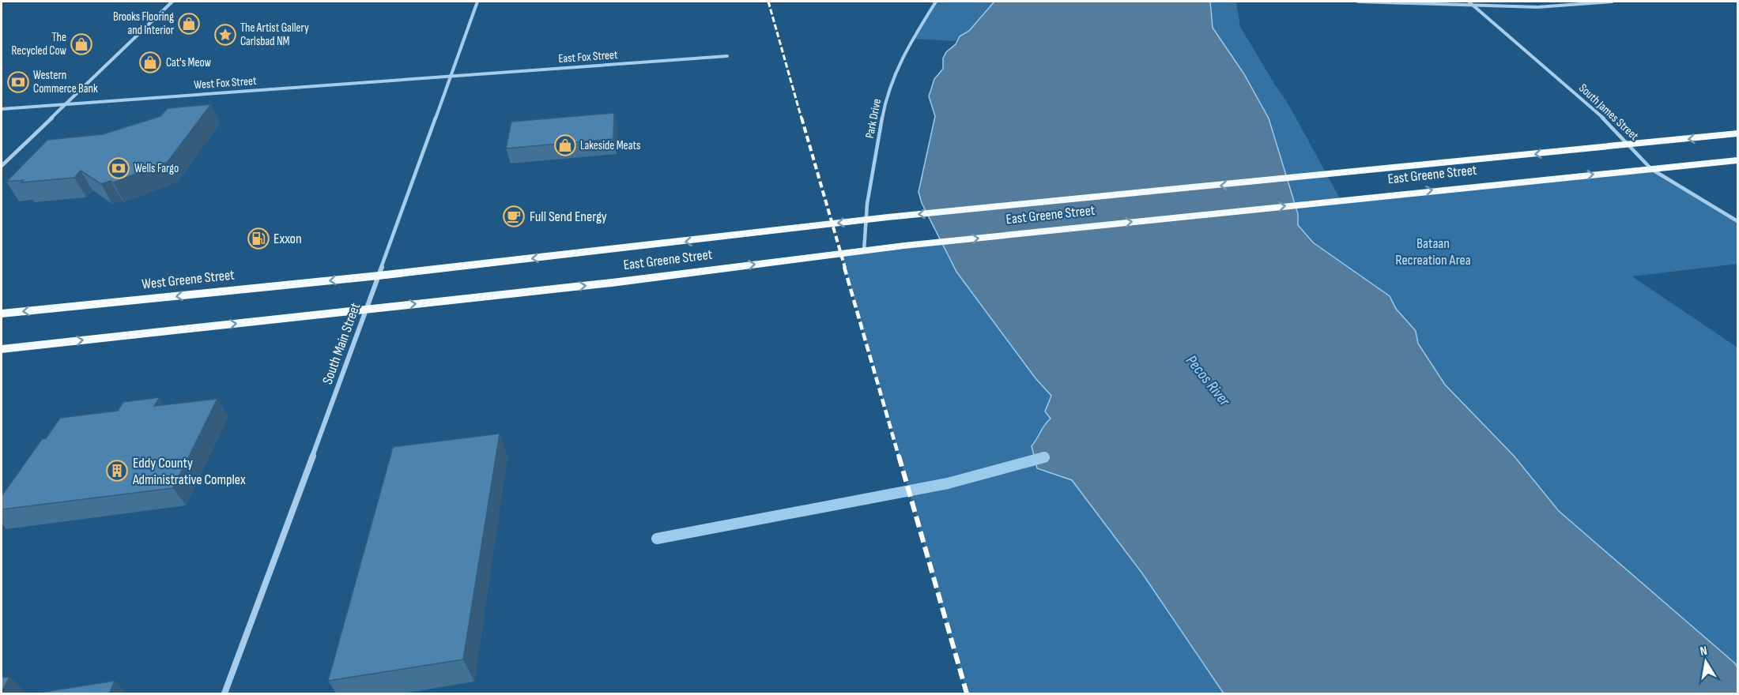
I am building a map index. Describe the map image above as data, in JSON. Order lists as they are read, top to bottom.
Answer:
{
  "streets": {
    "highway": ["East Greene Street", "West Greene Street"],
    "street": [
      "East Fox Street",
      "West Fox Street",
      "South James Street",
      "Park Drive",
      "South Main Street"
    ]
  },
  "crossings": [
    ["East Fox Street", "West Fox Street"],
    ["East Fox Street", "South Main Street"],
    ["West Fox Street", "South Main Street"],
    ["South James Street", "East Greene Street"],
    ["Park Drive", "East Greene Street"],
    ["East Greene Street", "West Greene Street"],
    ["East Greene Street", "South Main Street"],
    ["West Greene Street", "South Main Street"]
  ],
  "water": ["Pecos River"],
  "parks": ["Bataan Recreation Area"],
  "places": {
    "shop": [
      "Brooks Flooring and Interior",
      "The Recycled Cow",
      "Cat's Meow",
      "Lakeside Meats"
    ],
    "place": ["The Artist Gallery Carlsbad NM"],
    "bank": ["Western Commerce Bank", "Wells Fargo"],
    "cafe": ["Full Send Energy"],
    "fuel station": ["Exxon"],
    "building": ["Eddy County Administrative Complex"]
  },
  "north": "top"
}
